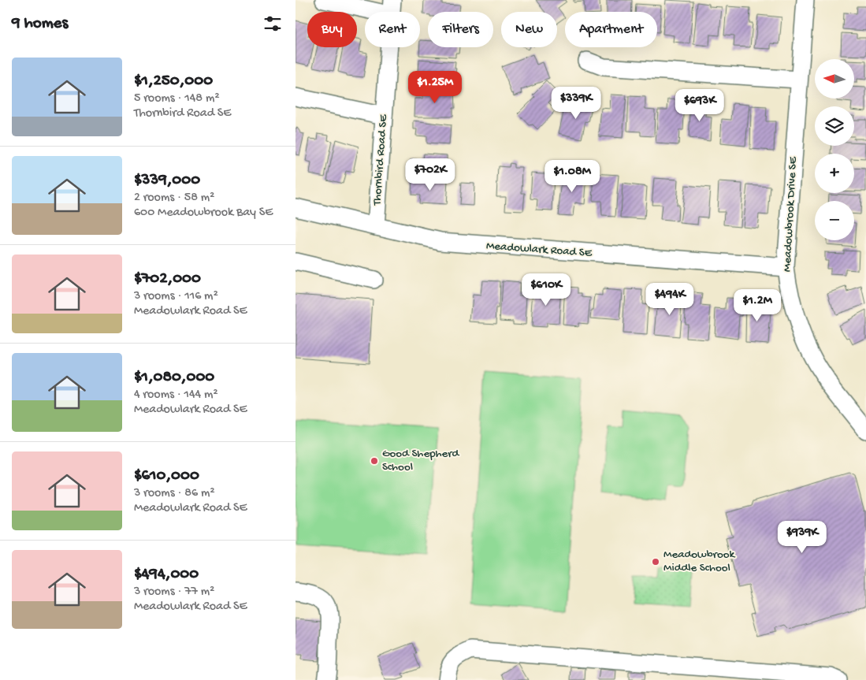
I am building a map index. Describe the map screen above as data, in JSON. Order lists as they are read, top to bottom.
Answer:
{
  "streets": {
    "street": ["Thornbird Road SE", "Meadowbrook Drive SE", "Meadowlark Road SE"]
  },
  "crossings": [
    ["Thornbird Road SE", "Meadowlark Road SE"],
    ["Meadowbrook Drive SE", "Meadowlark Road SE"]
  ],
  "places": ["Good Shepherd School", "Meadowbrook Middle School"],
  "north": "left",
  "page": {
    "heading": "9 homes",
    "chip": [
      "Buy",
      "Rent",
      "Filters",
      "New",
      "Apartment"
    ],
    "list": [
      {
        "name": "$1,250,000",
        "note": "5 rooms · 148 m² · Thornbird Road SE"
      },
      {
        "name": "$339,000",
        "note": "2 rooms · 58 m² · 600 Meadowbrook Bay SE"
      },
      {
        "name": "$702,000",
        "note": "3 rooms · 116 m² · Meadowlark Road SE"
      },
      {
        "name": "$1,080,000",
        "note": "4 rooms · 144 m² · Meadowlark Road SE"
      },
      {
        "name": "$610,000",
        "note": "3 rooms · 86 m² · Meadowlark Road SE"
      },
      {
        "name": "$494,000",
        "note": "3 rooms · 77 m² · Meadowlark Road SE"
      }
    ],
    "map_buttons": ["+", "−"],
    "price": [
      "$1.25M",
      "$339K",
      "$693K",
      "$702K",
      "$1.08M",
      "$610K",
      "$494K",
      "$1.2M",
      "$939K"
    ]
  }
}
